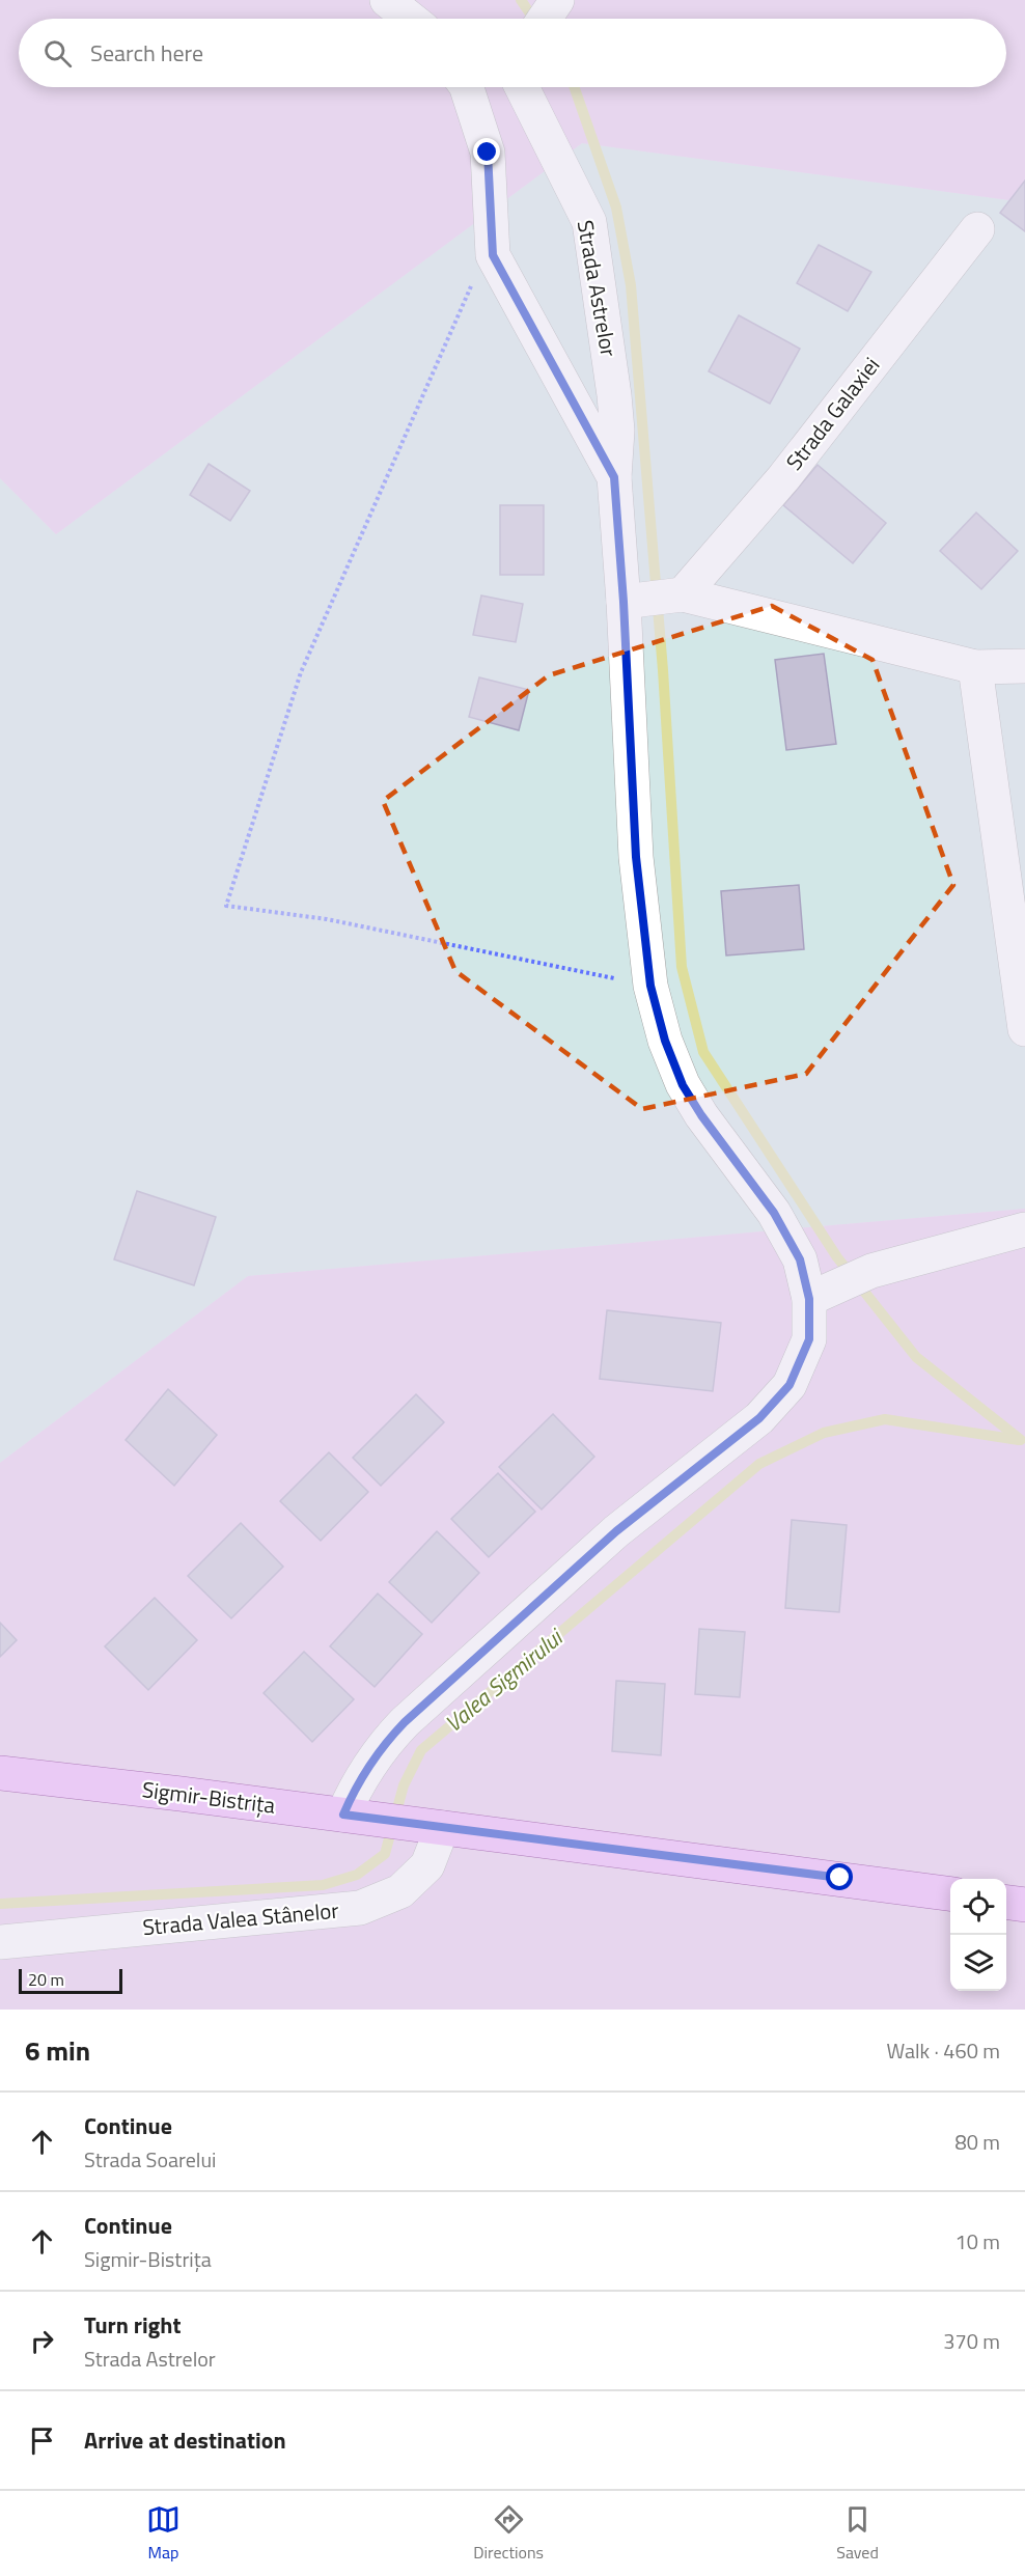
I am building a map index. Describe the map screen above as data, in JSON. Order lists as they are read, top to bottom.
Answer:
{
  "streets": {
    "main road": ["Sigmir-Bistrița"],
    "street": ["Strada Astrelor", "Strada Galaxiei", "Strada Valea Stânelor"]
  },
  "crossings": [
    ["Strada Astrelor", "Sigmir-Bistrița"],
    ["Sigmir-Bistrița", "Strada Valea Stânelor"]
  ],
  "water": ["Valea Sigmirului"],
  "scale_bar": "20 m",
  "page": {
    "search": "Search here",
    "scale": "20 m",
    "heading": ["6 min", "Walk · 460 m"],
    "list": [
      ["Continue", "Strada Soarelui", "80 m"],
      ["Continue", "Sigmir-Bistrița", "10 m"],
      ["Turn right", "Strada Astrelor", "370 m"],
      "Arrive at destination"
    ],
    "nav": ["Map", "Directions", "Saved"]
  }
}
